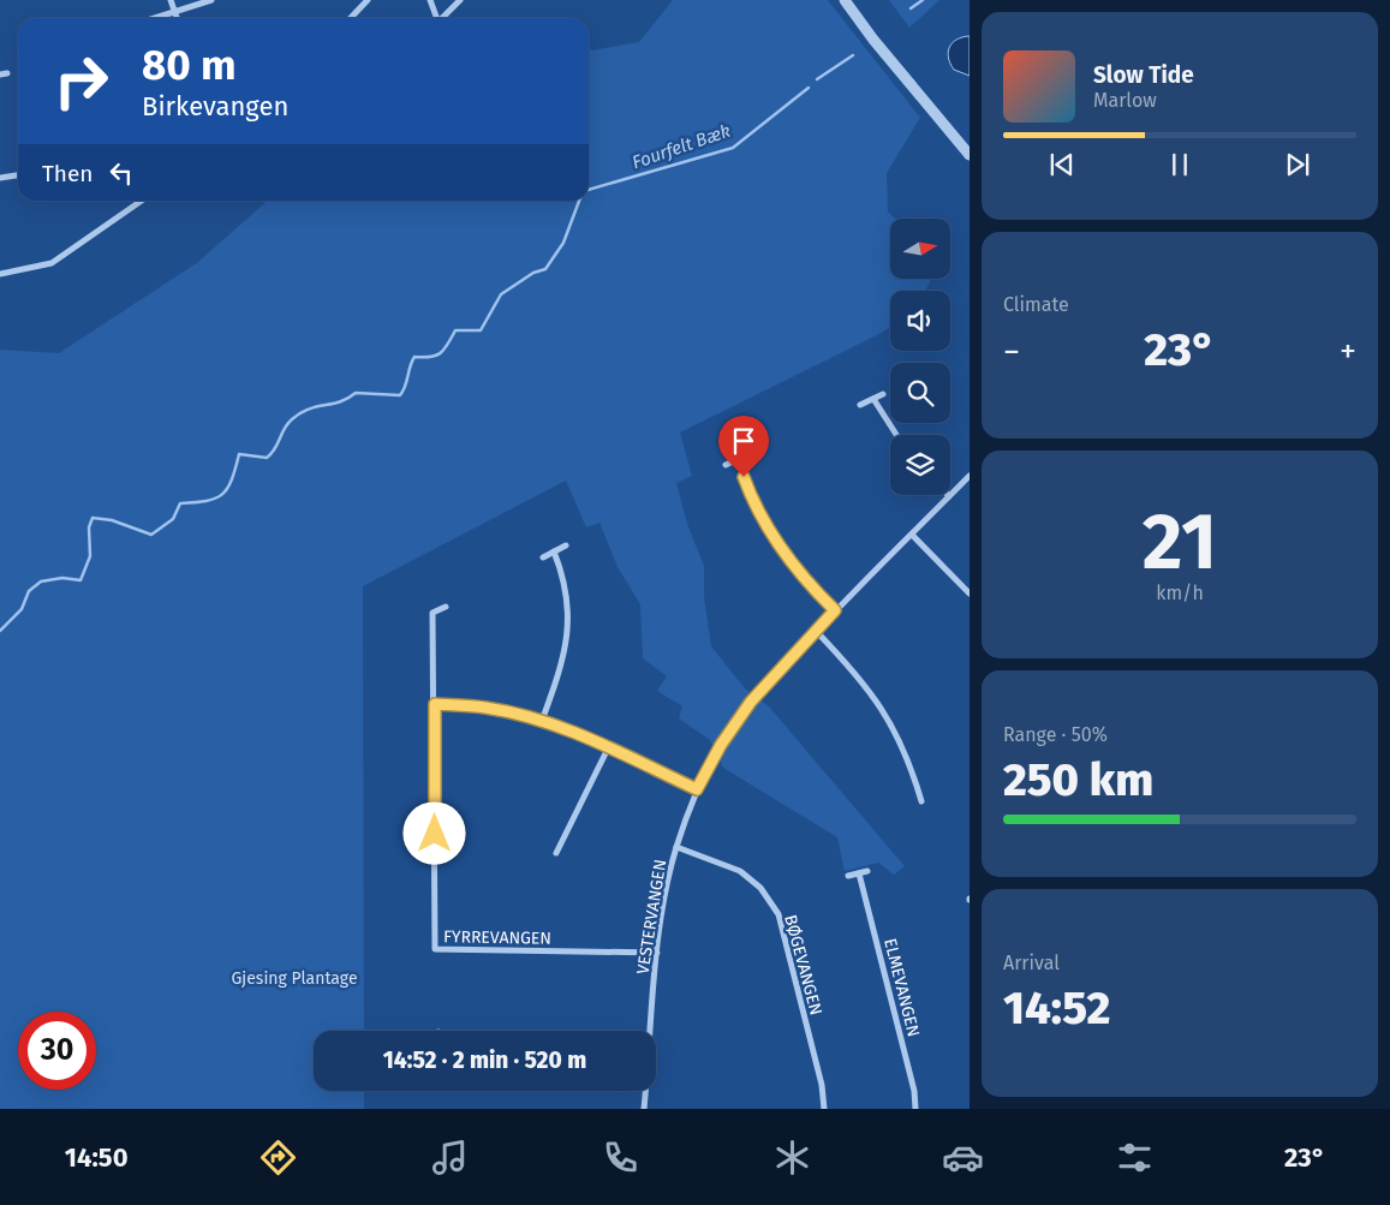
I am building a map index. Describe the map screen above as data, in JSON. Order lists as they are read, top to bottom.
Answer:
{
  "streets": {
    "street": [
      "VESTERVANGEN",
      "FYRREVANGEN",
      "BØGEVANGEN",
      "ELMEVANGEN"
    ]
  },
  "crossings": [
    ["VESTERVANGEN", "FYRREVANGEN"],
    ["VESTERVANGEN", "BØGEVANGEN"]
  ],
  "water": ["Fourfelt Bæk"],
  "parks": ["Gjesing Plantage"],
  "north": "right",
  "page": {
    "turn": ["80 m", "Birkevangen"],
    "song": ["Slow Tide", "Marlow"],
    "then": "Then",
    "tile": [
      "Climate",
      ["21", "km/h"],
      ["Range · 50%", "250 km"],
      ["Arrival", "14:52"]
    ],
    "heat": ["−", "23°", "+"],
    "limit": "30",
    "trip": "14:52 · 2 min · 520 m",
    "tabs": ["14:50", "23°"]
  }
}
